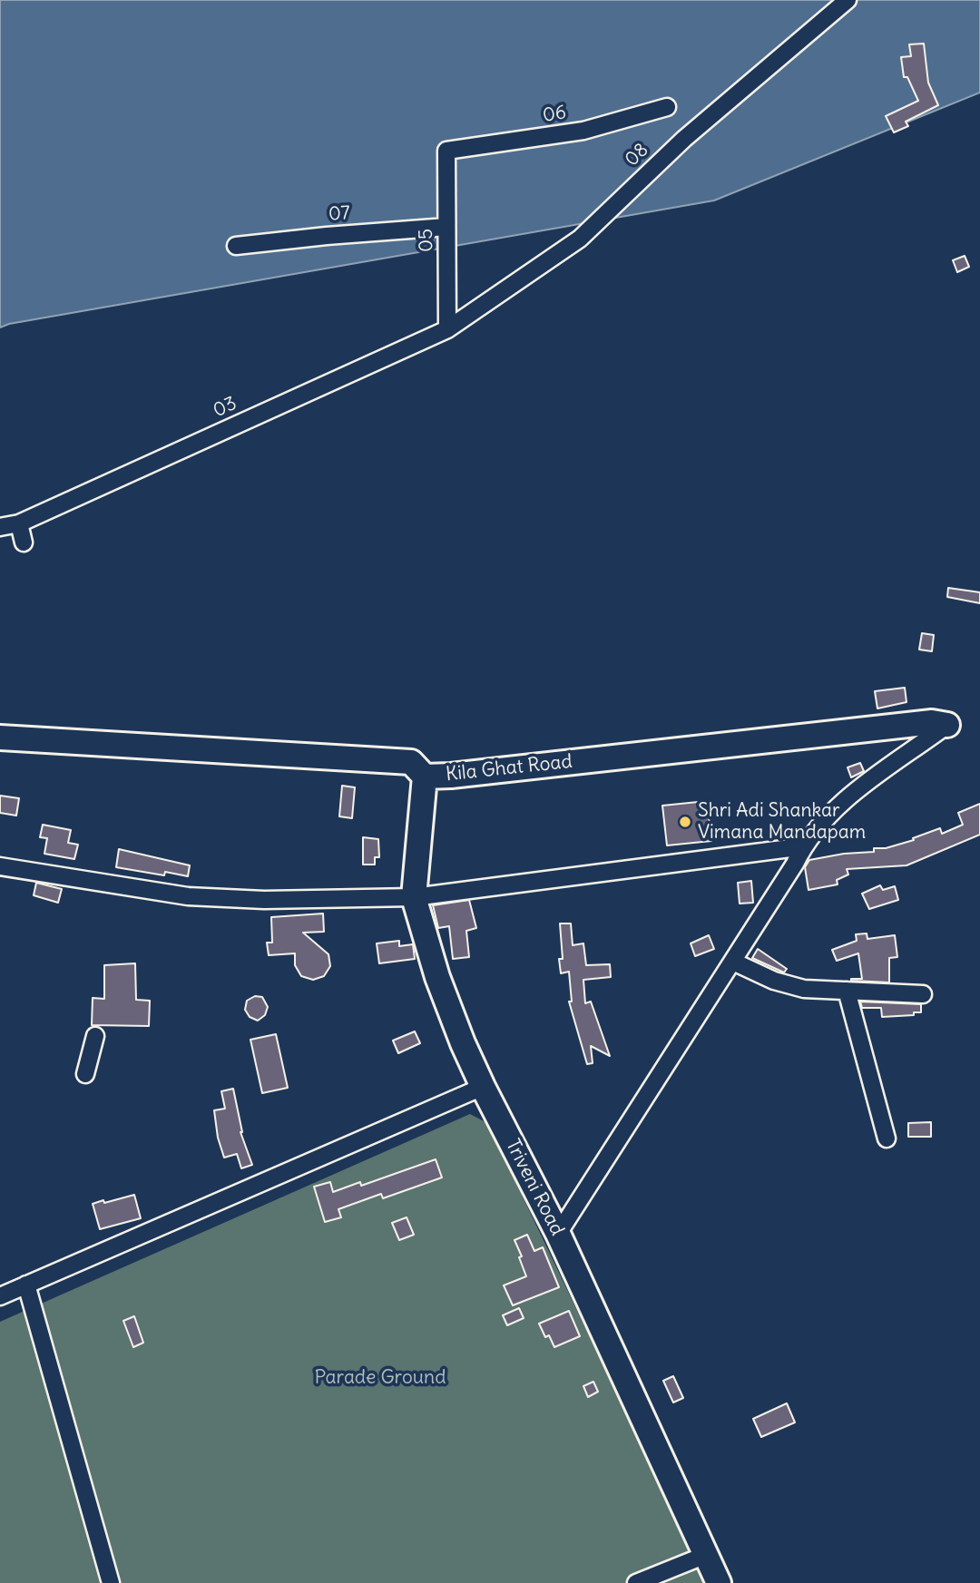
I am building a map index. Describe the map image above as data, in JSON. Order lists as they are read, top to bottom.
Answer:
{
  "streets": {
    "main road": ["Kila Ghat Road", "Triveni Road"],
    "street": [
      "06",
      "08",
      "07",
      "05",
      "03"
    ]
  },
  "crossings": [
    ["06", "05"],
    ["08", "05"],
    ["08", "03"],
    ["07", "05"],
    ["05", "03"],
    ["Kila Ghat Road", "Triveni Road"]
  ],
  "parks": ["Parade Ground"],
  "places": ["Shri Adi Shankar Vimana Mandapam"]
}
